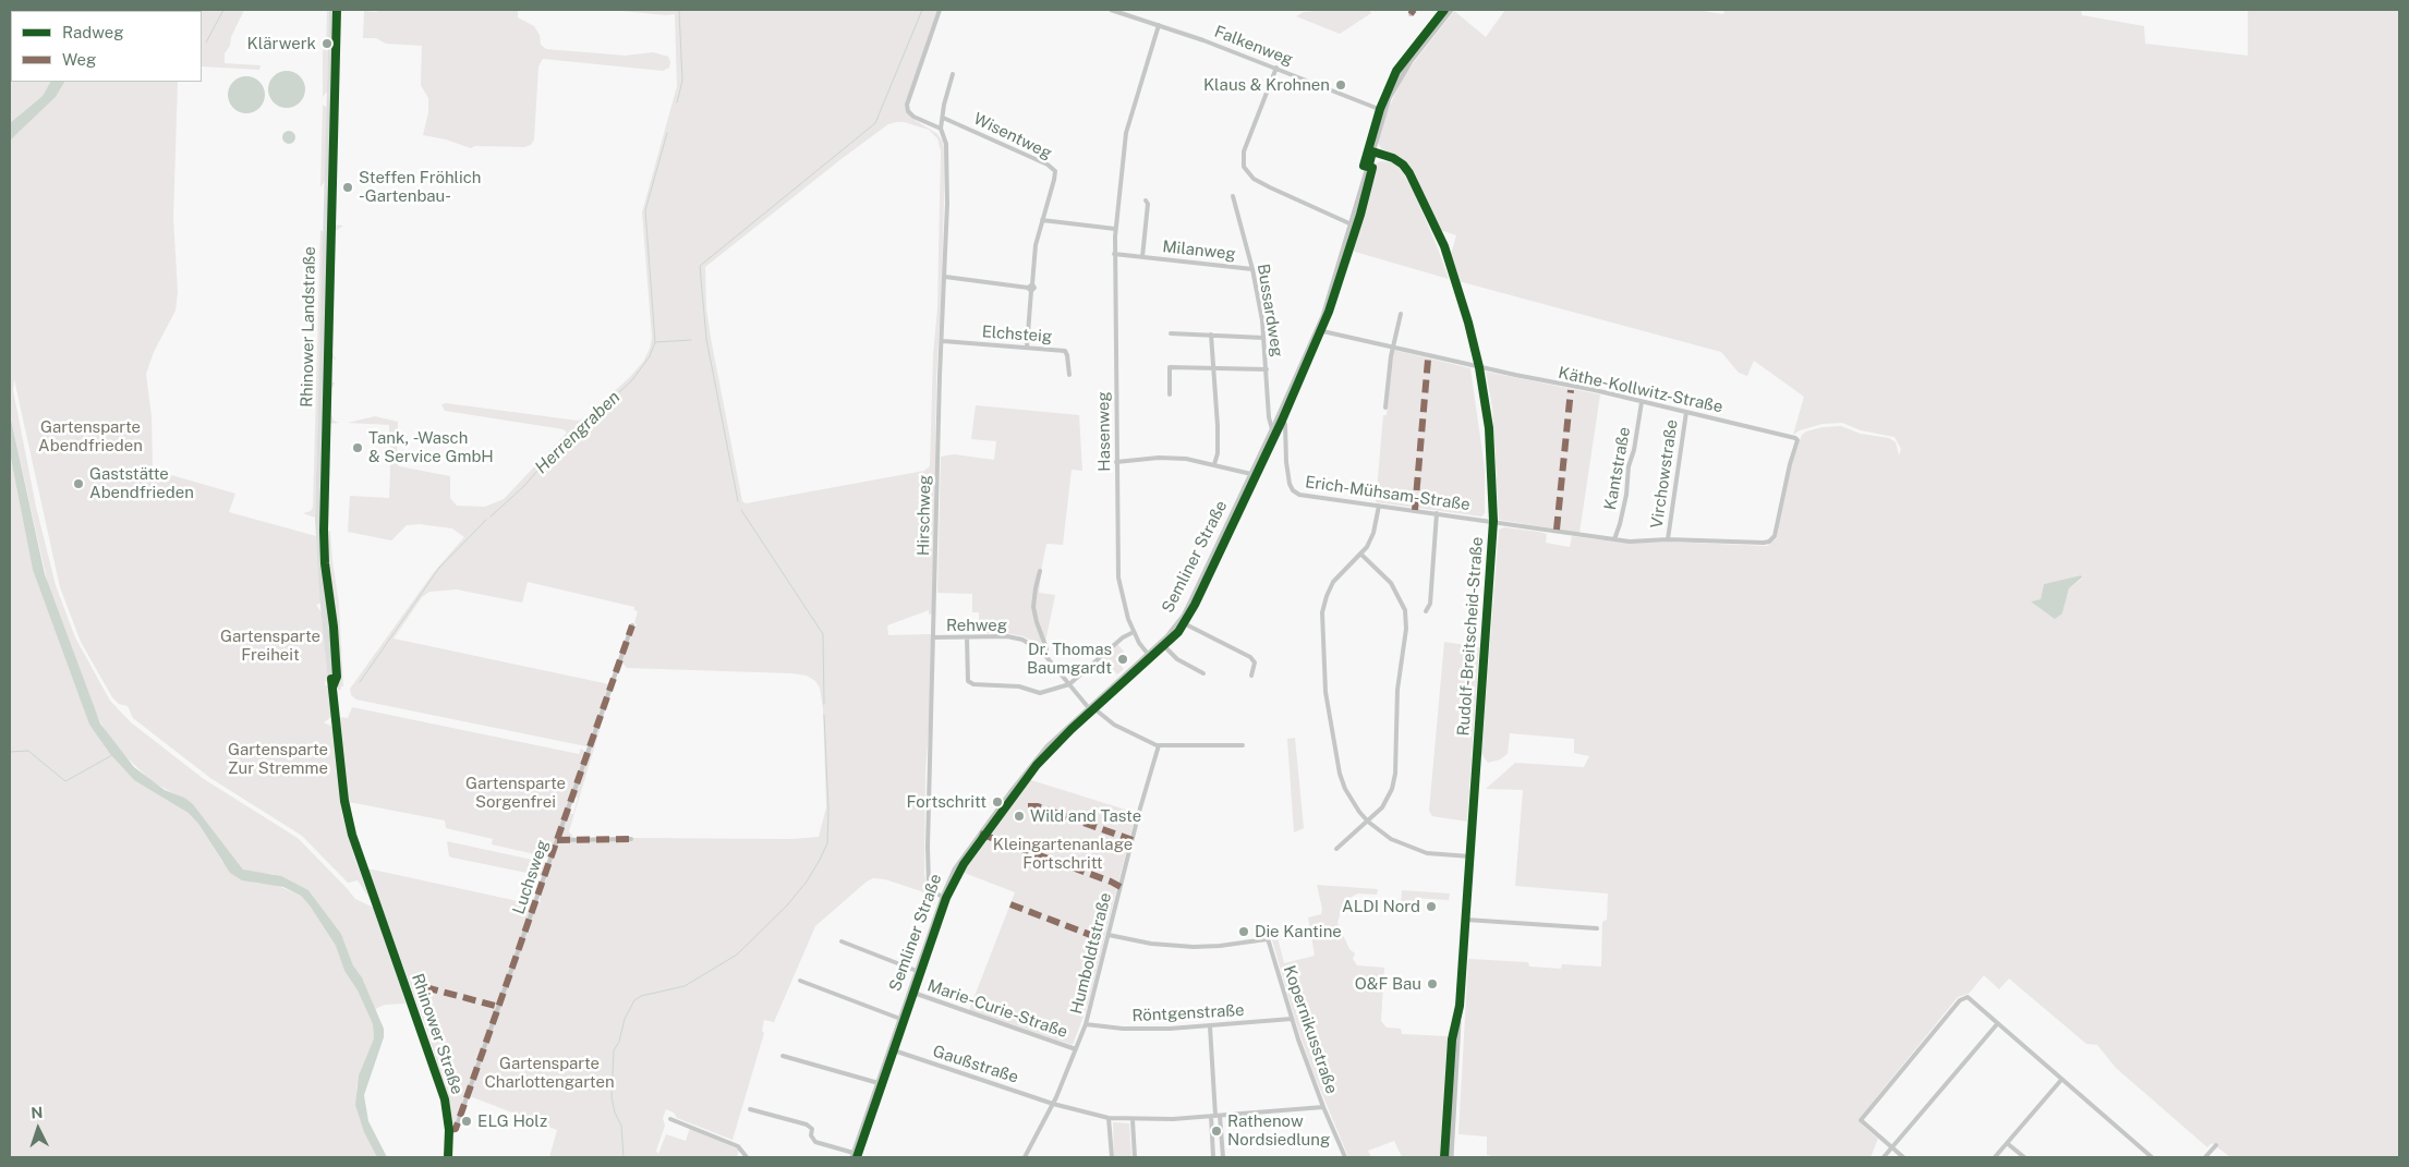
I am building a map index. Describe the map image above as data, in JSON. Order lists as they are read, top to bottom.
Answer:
{
  "streets": {
    "main road": ["Rhinower Landstraße", "Rhinower Straße"],
    "street": [
      "Falkenweg",
      "Wisentweg",
      "Milanweg",
      "Bussardweg",
      "Elchsteig",
      "Käthe-Kollwitz-Straße",
      "Hasenweg",
      "Kantstraße",
      "Virchowstraße",
      "Erich-Mühsam-Straße",
      "Hirschweg",
      "Semliner Straße",
      "Rehweg",
      "Rudolf-Breitscheid-Straße",
      "Luchsweg",
      "Humboldtstraße",
      "Marie-Curie-Straße",
      "Röntgenstraße",
      "Kopernikusstraße",
      "Gaußstraße"
    ]
  },
  "crossings": [
    ["Falkenweg", "Hasenweg"],
    ["Falkenweg", "Semliner Straße"],
    ["Wisentweg", "Elchsteig"],
    ["Milanweg", "Bussardweg"],
    ["Milanweg", "Hasenweg"],
    ["Bussardweg", "Semliner Straße"],
    ["Rhinower Landstraße", "Rhinower Straße"],
    ["Elchsteig", "Hirschweg"],
    ["Käthe-Kollwitz-Straße", "Kantstraße"],
    ["Käthe-Kollwitz-Straße", "Virchowstraße"],
    ["Käthe-Kollwitz-Straße", "Erich-Mühsam-Straße"],
    ["Käthe-Kollwitz-Straße", "Semliner Straße"],
    ["Käthe-Kollwitz-Straße", "Rudolf-Breitscheid-Straße"],
    ["Hasenweg", "Semliner Straße"],
    ["Kantstraße", "Erich-Mühsam-Straße"],
    ["Virchowstraße", "Erich-Mühsam-Straße"],
    ["Erich-Mühsam-Straße", "Semliner Straße"],
    ["Erich-Mühsam-Straße", "Rudolf-Breitscheid-Straße"],
    ["Hirschweg", "Semliner Straße"],
    ["Hirschweg", "Rehweg"],
    ["Semliner Straße", "Rehweg"],
    ["Semliner Straße", "Rudolf-Breitscheid-Straße"],
    ["Semliner Straße", "Marie-Curie-Straße"],
    ["Semliner Straße", "Gaußstraße"],
    ["Rehweg", "Humboldtstraße"],
    ["Luchsweg", "Rhinower Straße"],
    ["Humboldtstraße", "Marie-Curie-Straße"],
    ["Humboldtstraße", "Röntgenstraße"],
    ["Humboldtstraße", "Kopernikusstraße"],
    ["Humboldtstraße", "Gaußstraße"],
    ["Röntgenstraße", "Kopernikusstraße"],
    ["Kopernikusstraße", "Gaußstraße"]
  ],
  "water": ["Herrengraben"],
  "parks": [
    "Gartensparte Abendfrieden",
    "Gartensparte Freiheit",
    "Gartensparte Zur Stremme",
    "Gartensparte Sorgenfrei",
    "Kleingartenanlage Fortschritt",
    "Gartensparte Charlottengarten"
  ],
  "places": [
    "Klärwerk",
    "Klaus & Krohnen",
    "Steffen Fröhlich -Gartenbau-",
    "Tank, -Wasch & Service GmbH",
    "Gaststätte Abendfrieden",
    "Dr. Thomas Baumgardt",
    "Fortschritt",
    "Wild and Taste",
    "ALDI Nord",
    "Die Kantine",
    "O&F Bau",
    "ELG Holz",
    "Rathenow Nordsiedlung"
  ],
  "legend": ["Radweg", "Weg"],
  "north": "top"
}
